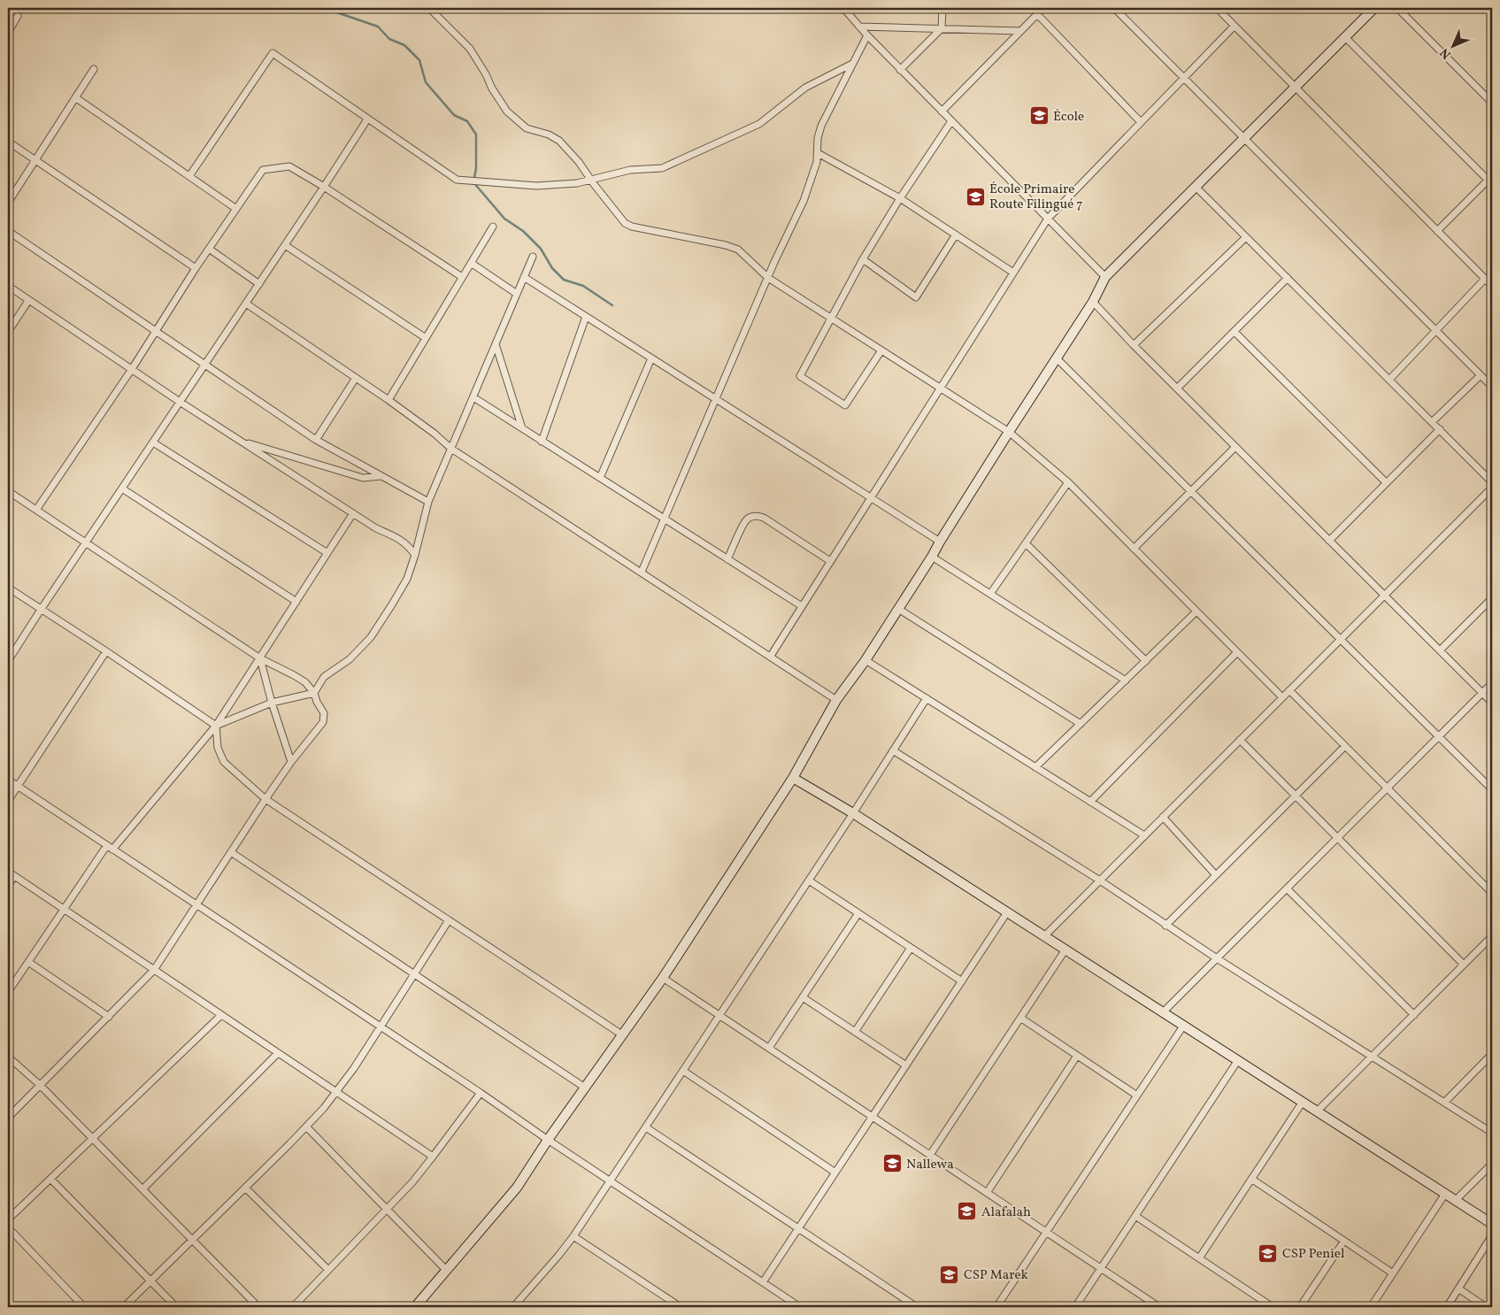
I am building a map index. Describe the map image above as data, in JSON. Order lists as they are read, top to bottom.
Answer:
{
  "places": {
    "school or university": [
      "École",
      "École Primaire Route Filingué 7",
      "Nallewa",
      "Alafalah",
      "CSP Peniel",
      "CSP Marek"
    ]
  },
  "north": "bottom left"
}
